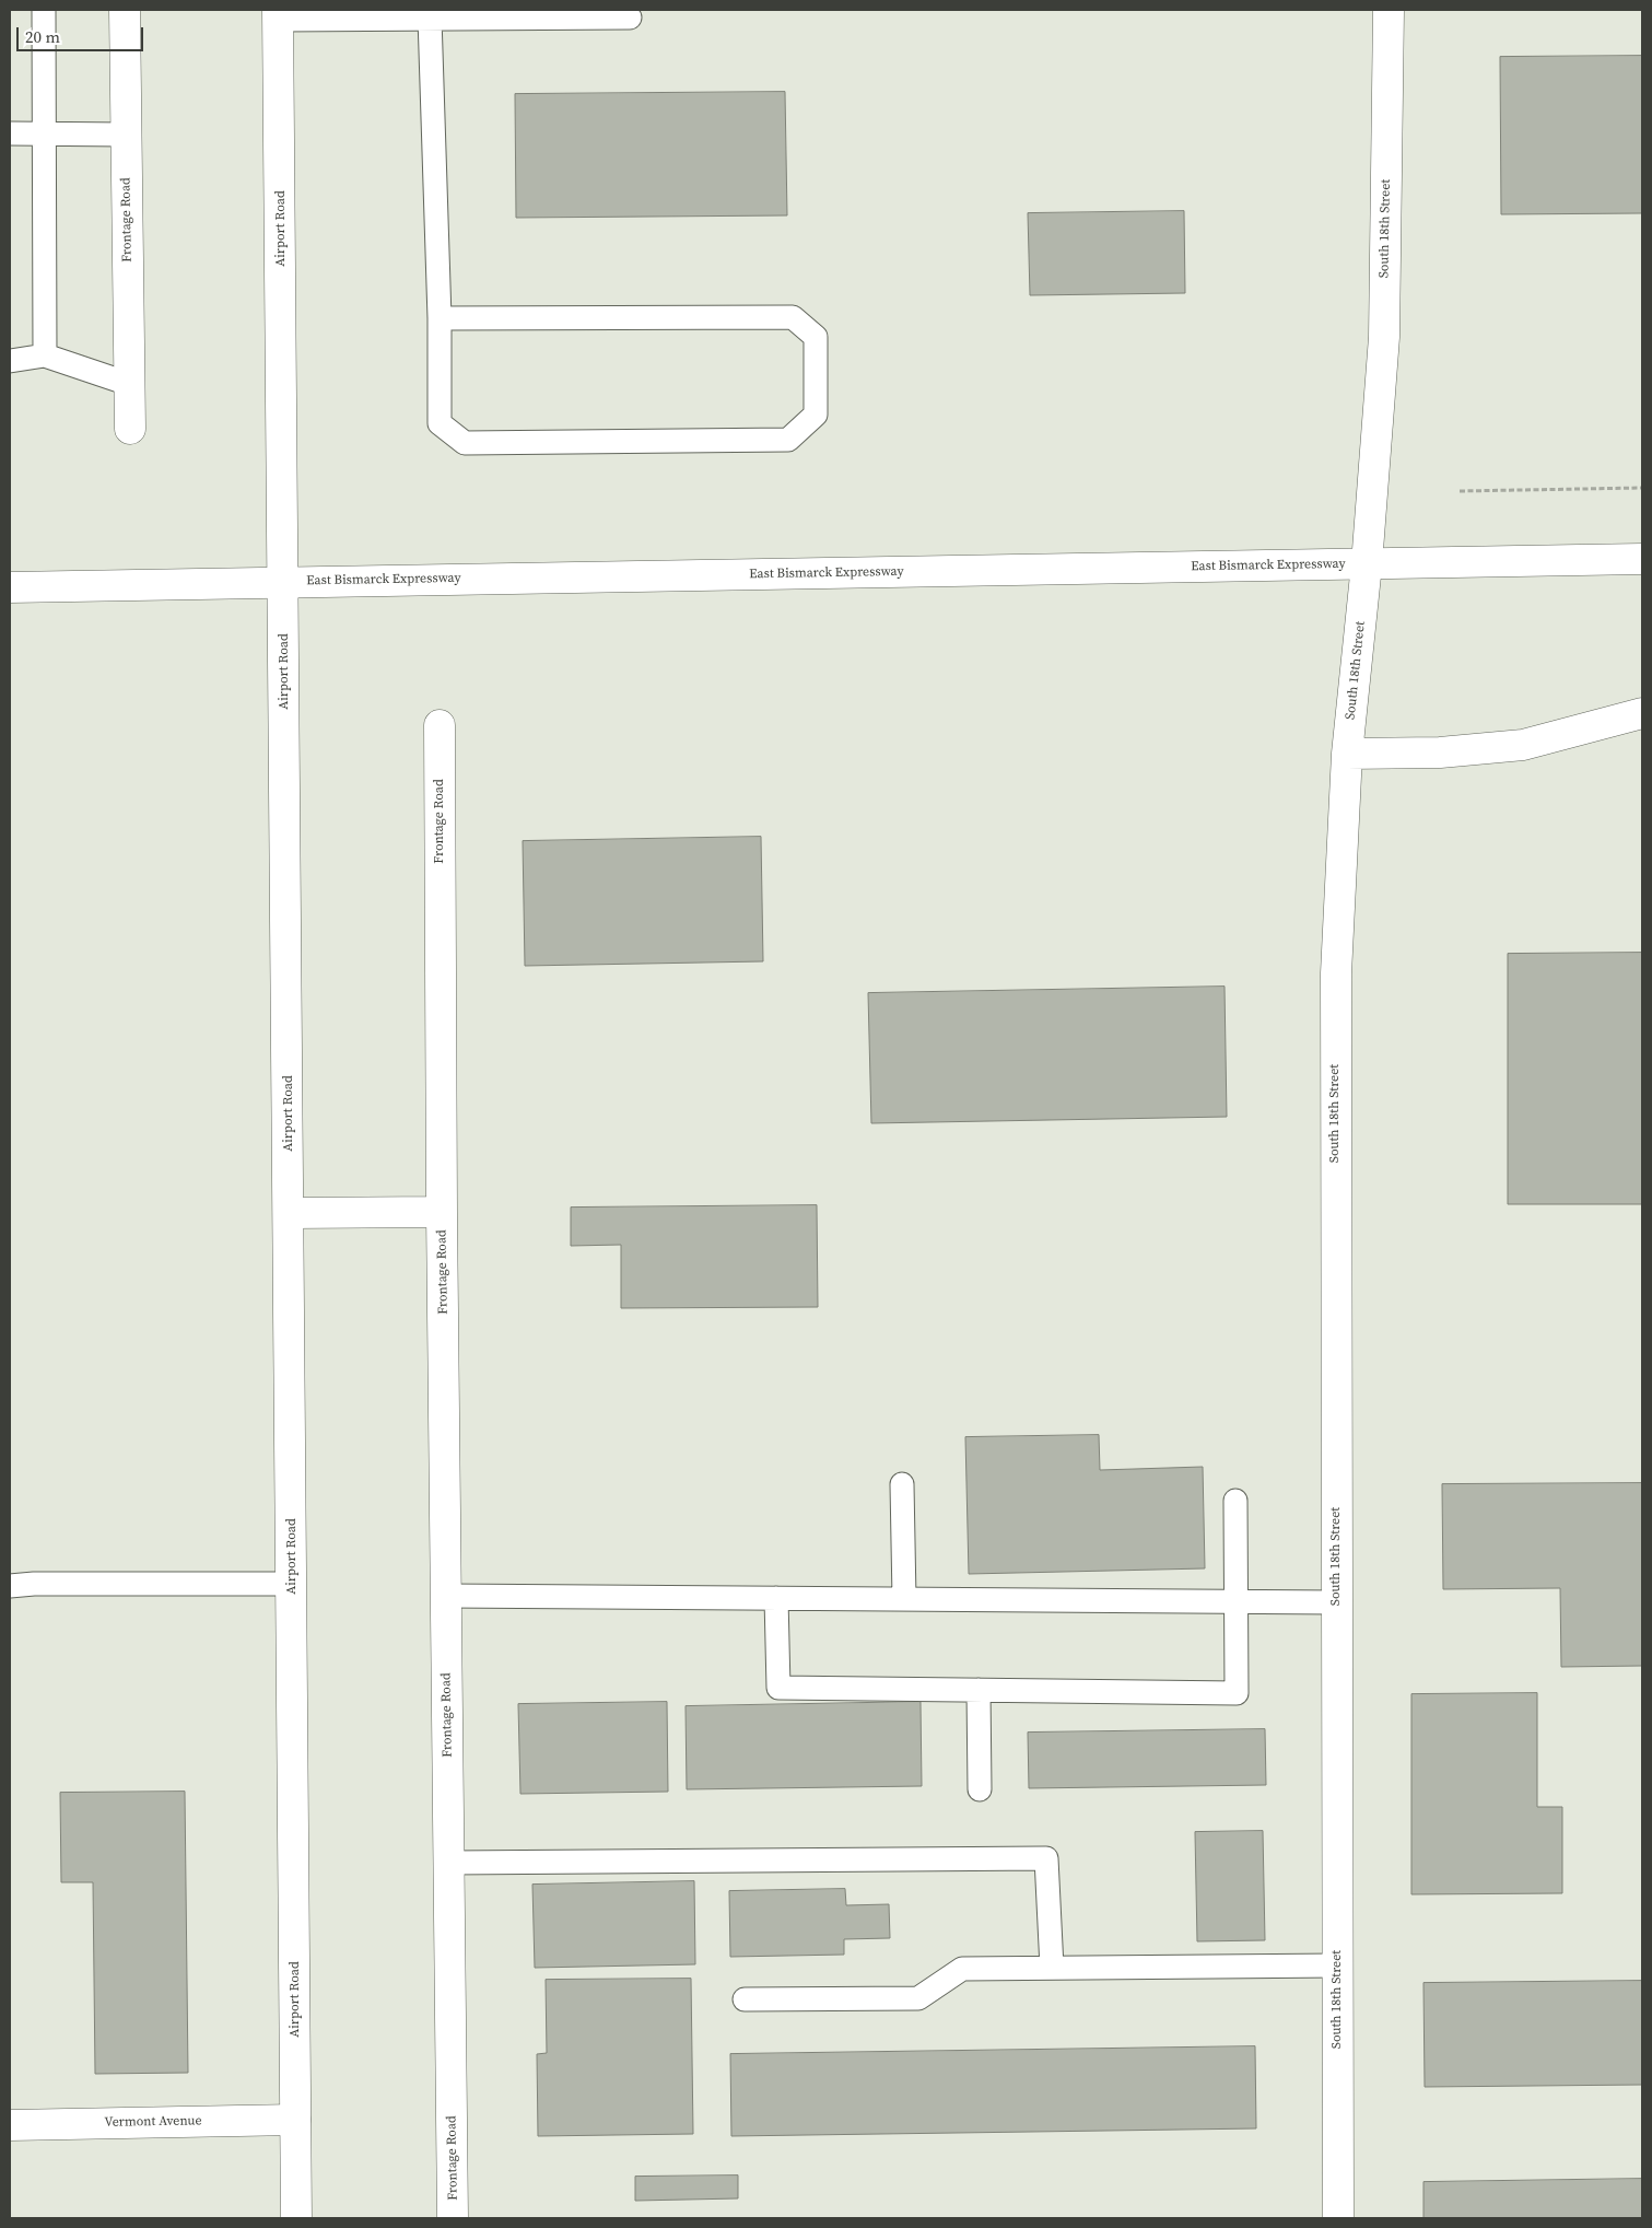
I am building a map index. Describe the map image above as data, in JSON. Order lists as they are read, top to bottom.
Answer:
{
  "streets": {
    "street": [
      "Frontage Road",
      "Airport Road",
      "South 18th Street",
      "East Bismarck Expressway",
      "Vermont Avenue"
    ]
  },
  "crossings": [
    ["Frontage Road", "Airport Road"],
    ["Airport Road", "East Bismarck Expressway"],
    ["Airport Road", "Vermont Avenue"],
    ["South 18th Street", "East Bismarck Expressway"]
  ],
  "scale_bar": "20 m"
}
